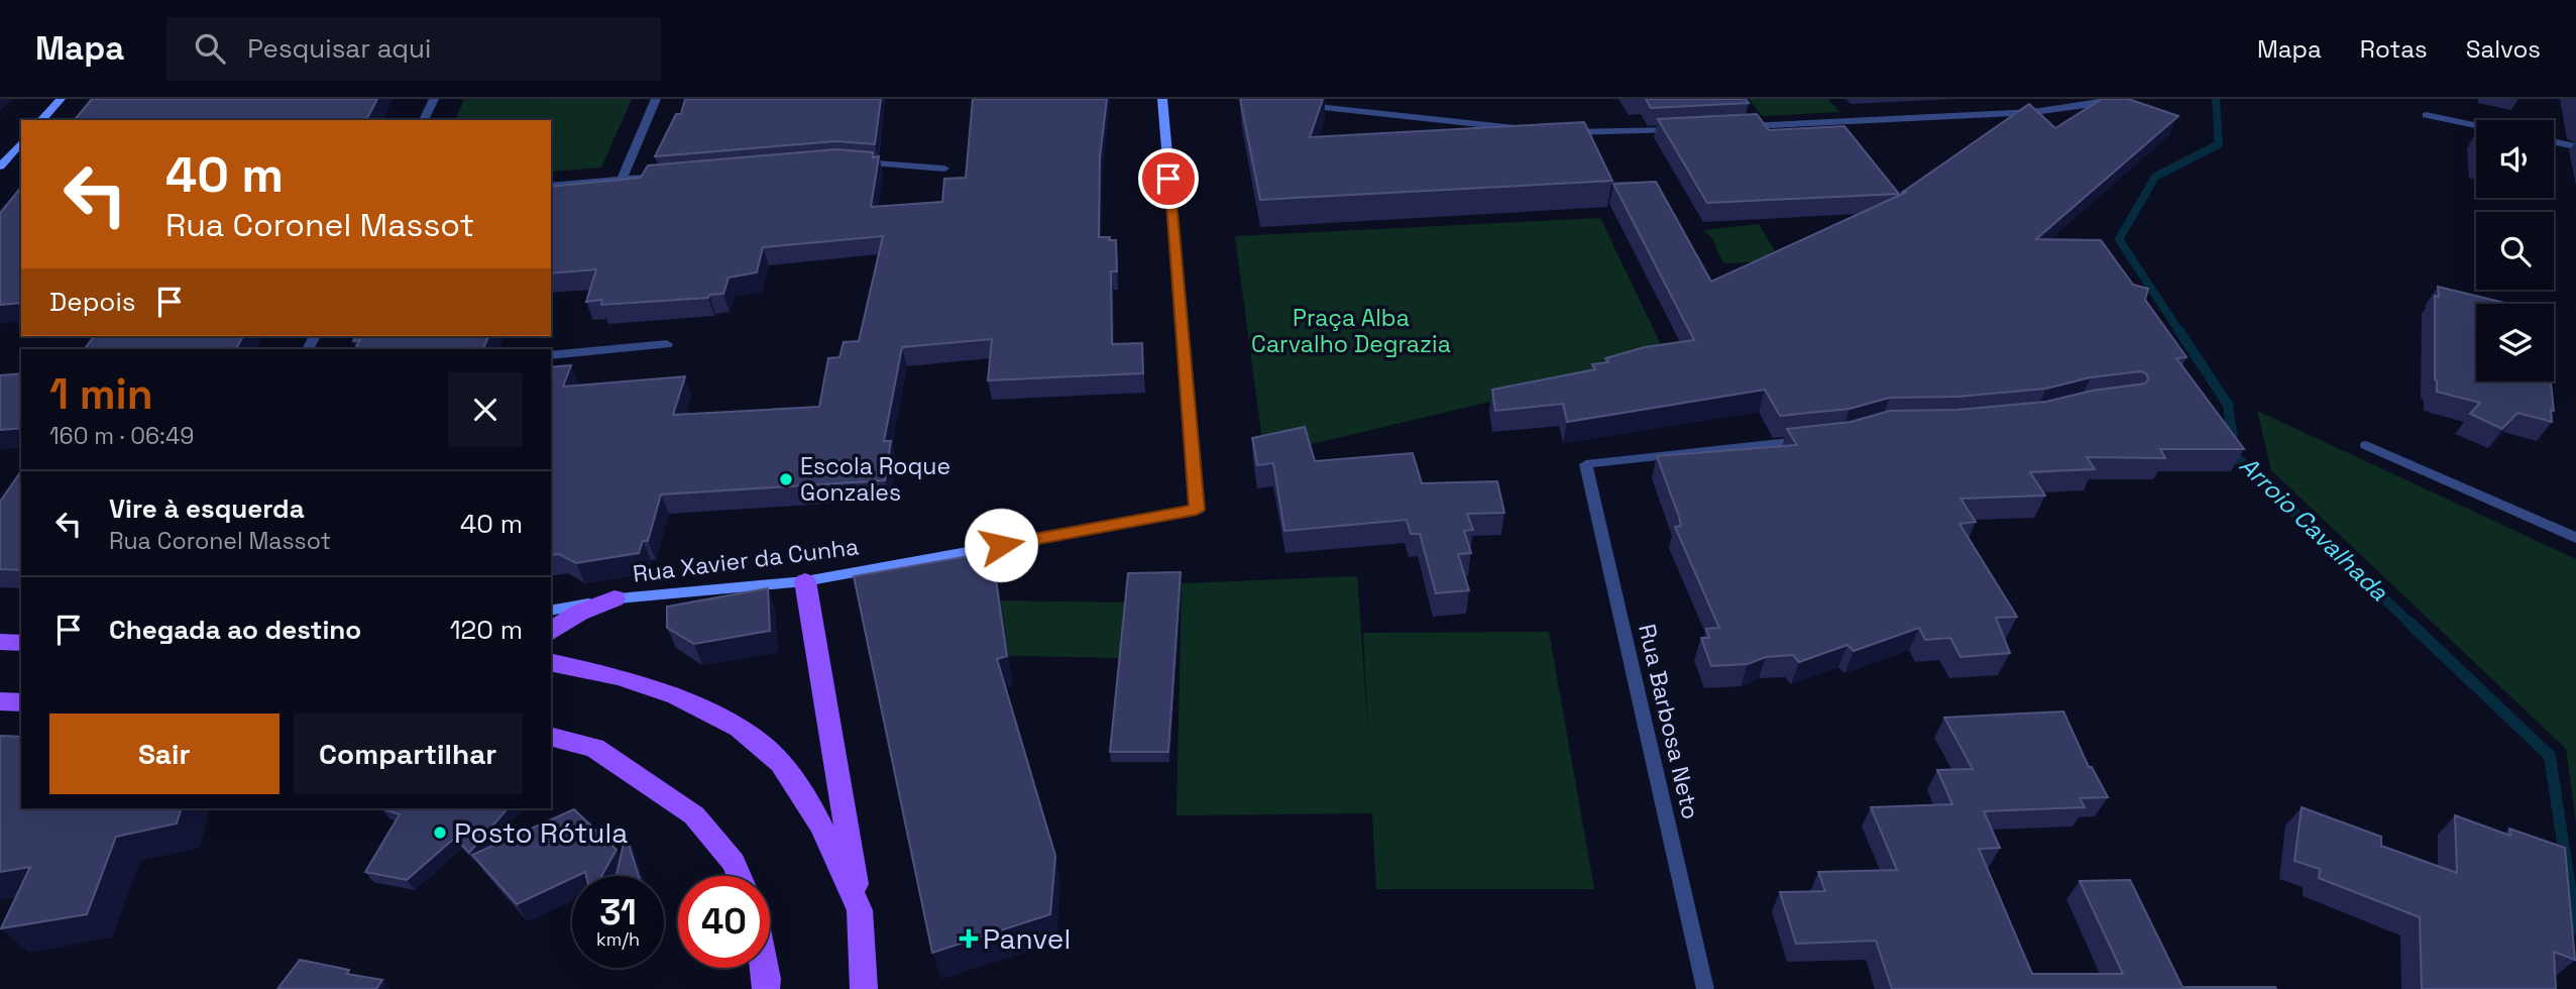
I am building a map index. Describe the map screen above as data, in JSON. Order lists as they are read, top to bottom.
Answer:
{
  "streets": {
    "street": ["Rua Xavier da Cunha", "Rua Barbosa Neto"]
  },
  "water": ["Arroio Cavalhada"],
  "parks": ["Praça Alba Carvalho Degrazia"],
  "places": {
    "other": ["Escola Roque Gonzales", "Posto Rótula"],
    "health": ["Panvel"]
  },
  "page": {
    "header": "Mapa",
    "search": "Pesquisar aqui",
    "nav": ["Mapa", "Rotas", "Salvos"],
    "turn": ["40 m", "Rua Coronel Massot"],
    "then": "Depois",
    "heading": ["1 min", "160 m · 06:49"],
    "list": [
      {
        "name": "Vire à esquerda",
        "note": "Rua Coronel Massot",
        "value": "40 m"
      },
      {
        "name": "Chegada ao destino",
        "value": "120 m"
      }
    ],
    "buttons": ["Sair", "Compartilhar"],
    "speed": "31 km/h",
    "limit": "40"
  }
}
